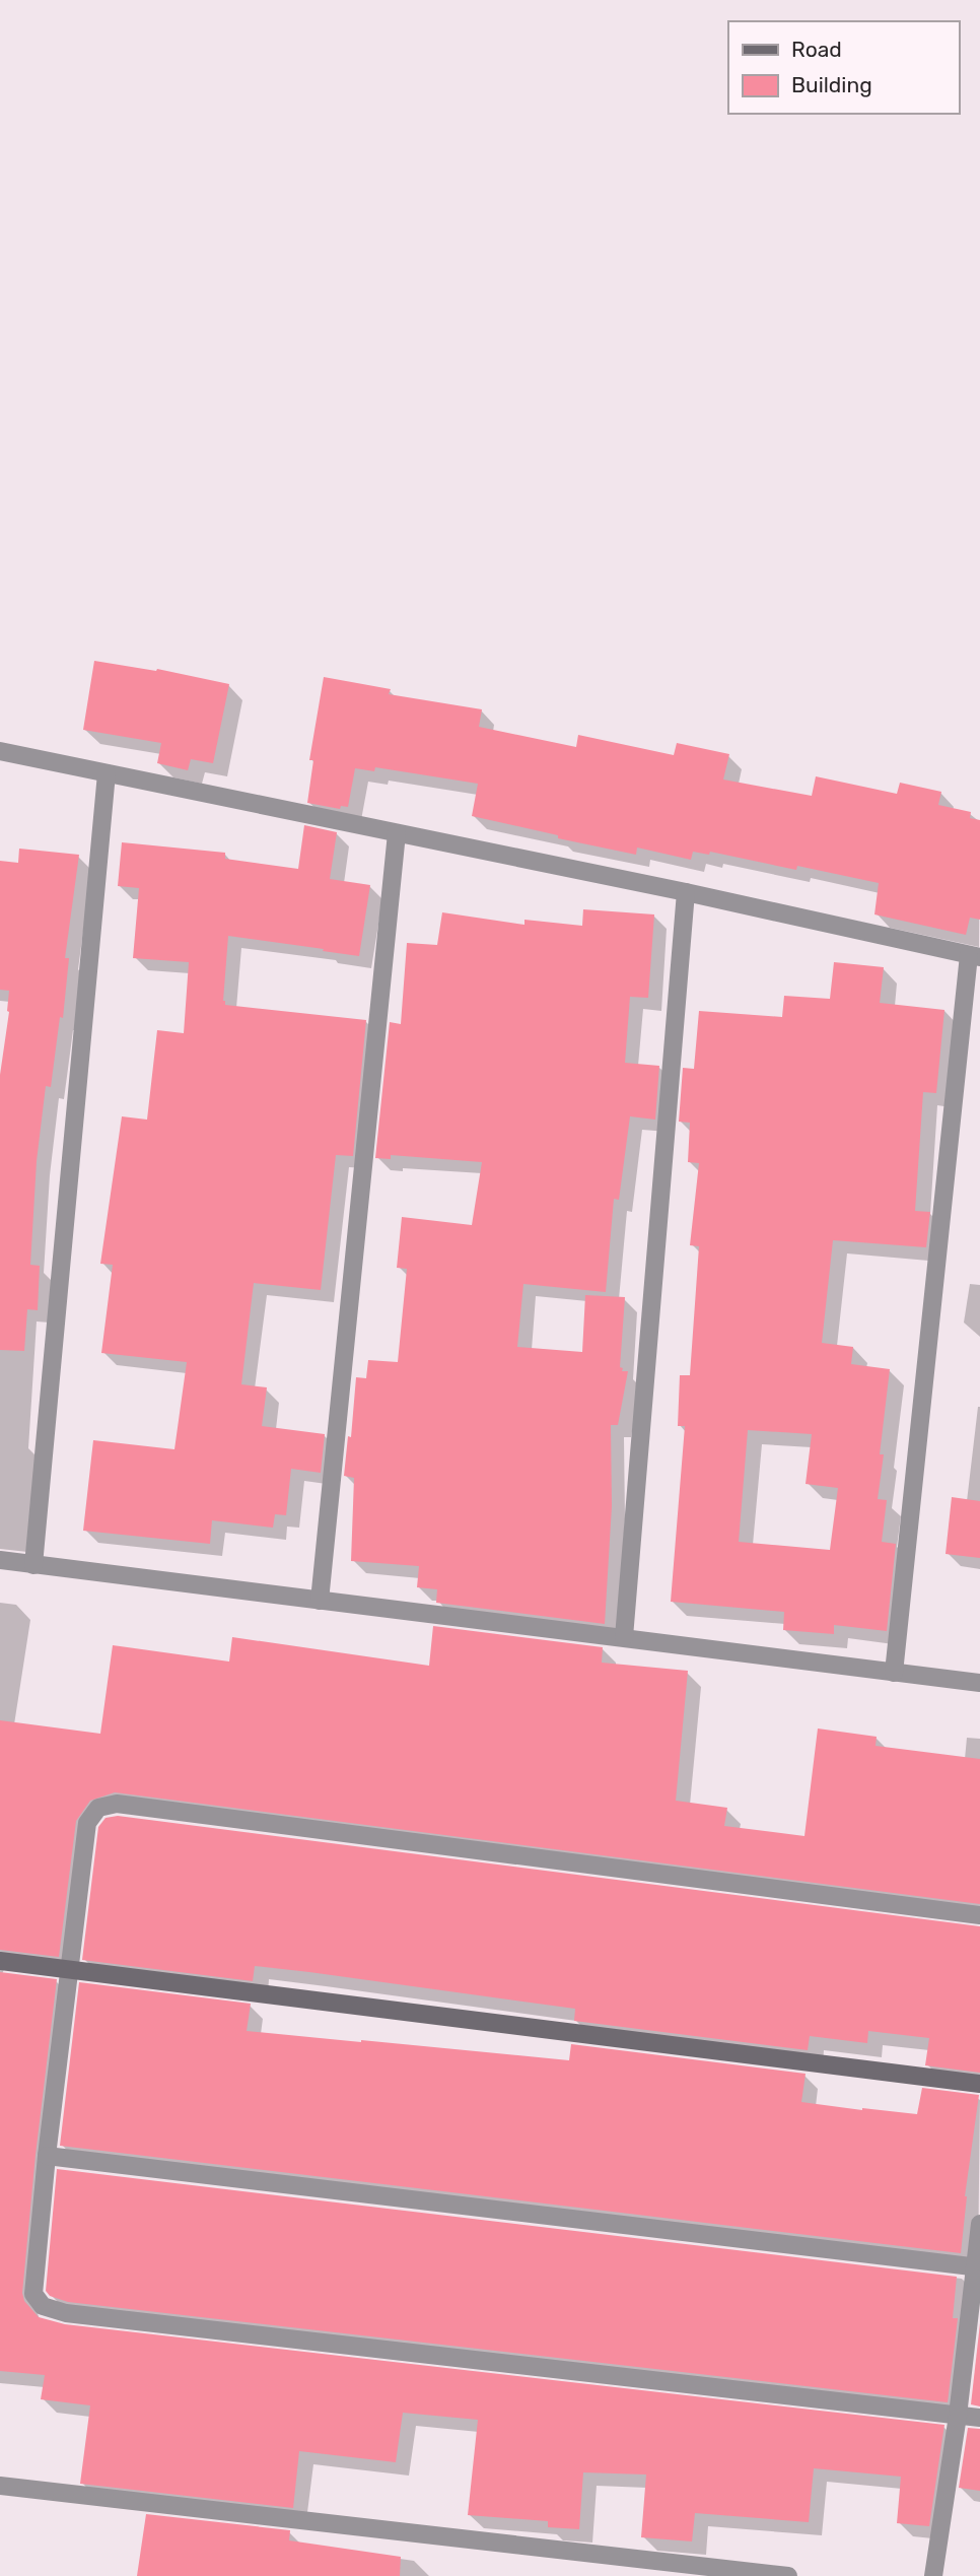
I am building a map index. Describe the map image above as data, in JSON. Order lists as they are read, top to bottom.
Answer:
{
  "legend": ["Road", "Building"]
}
